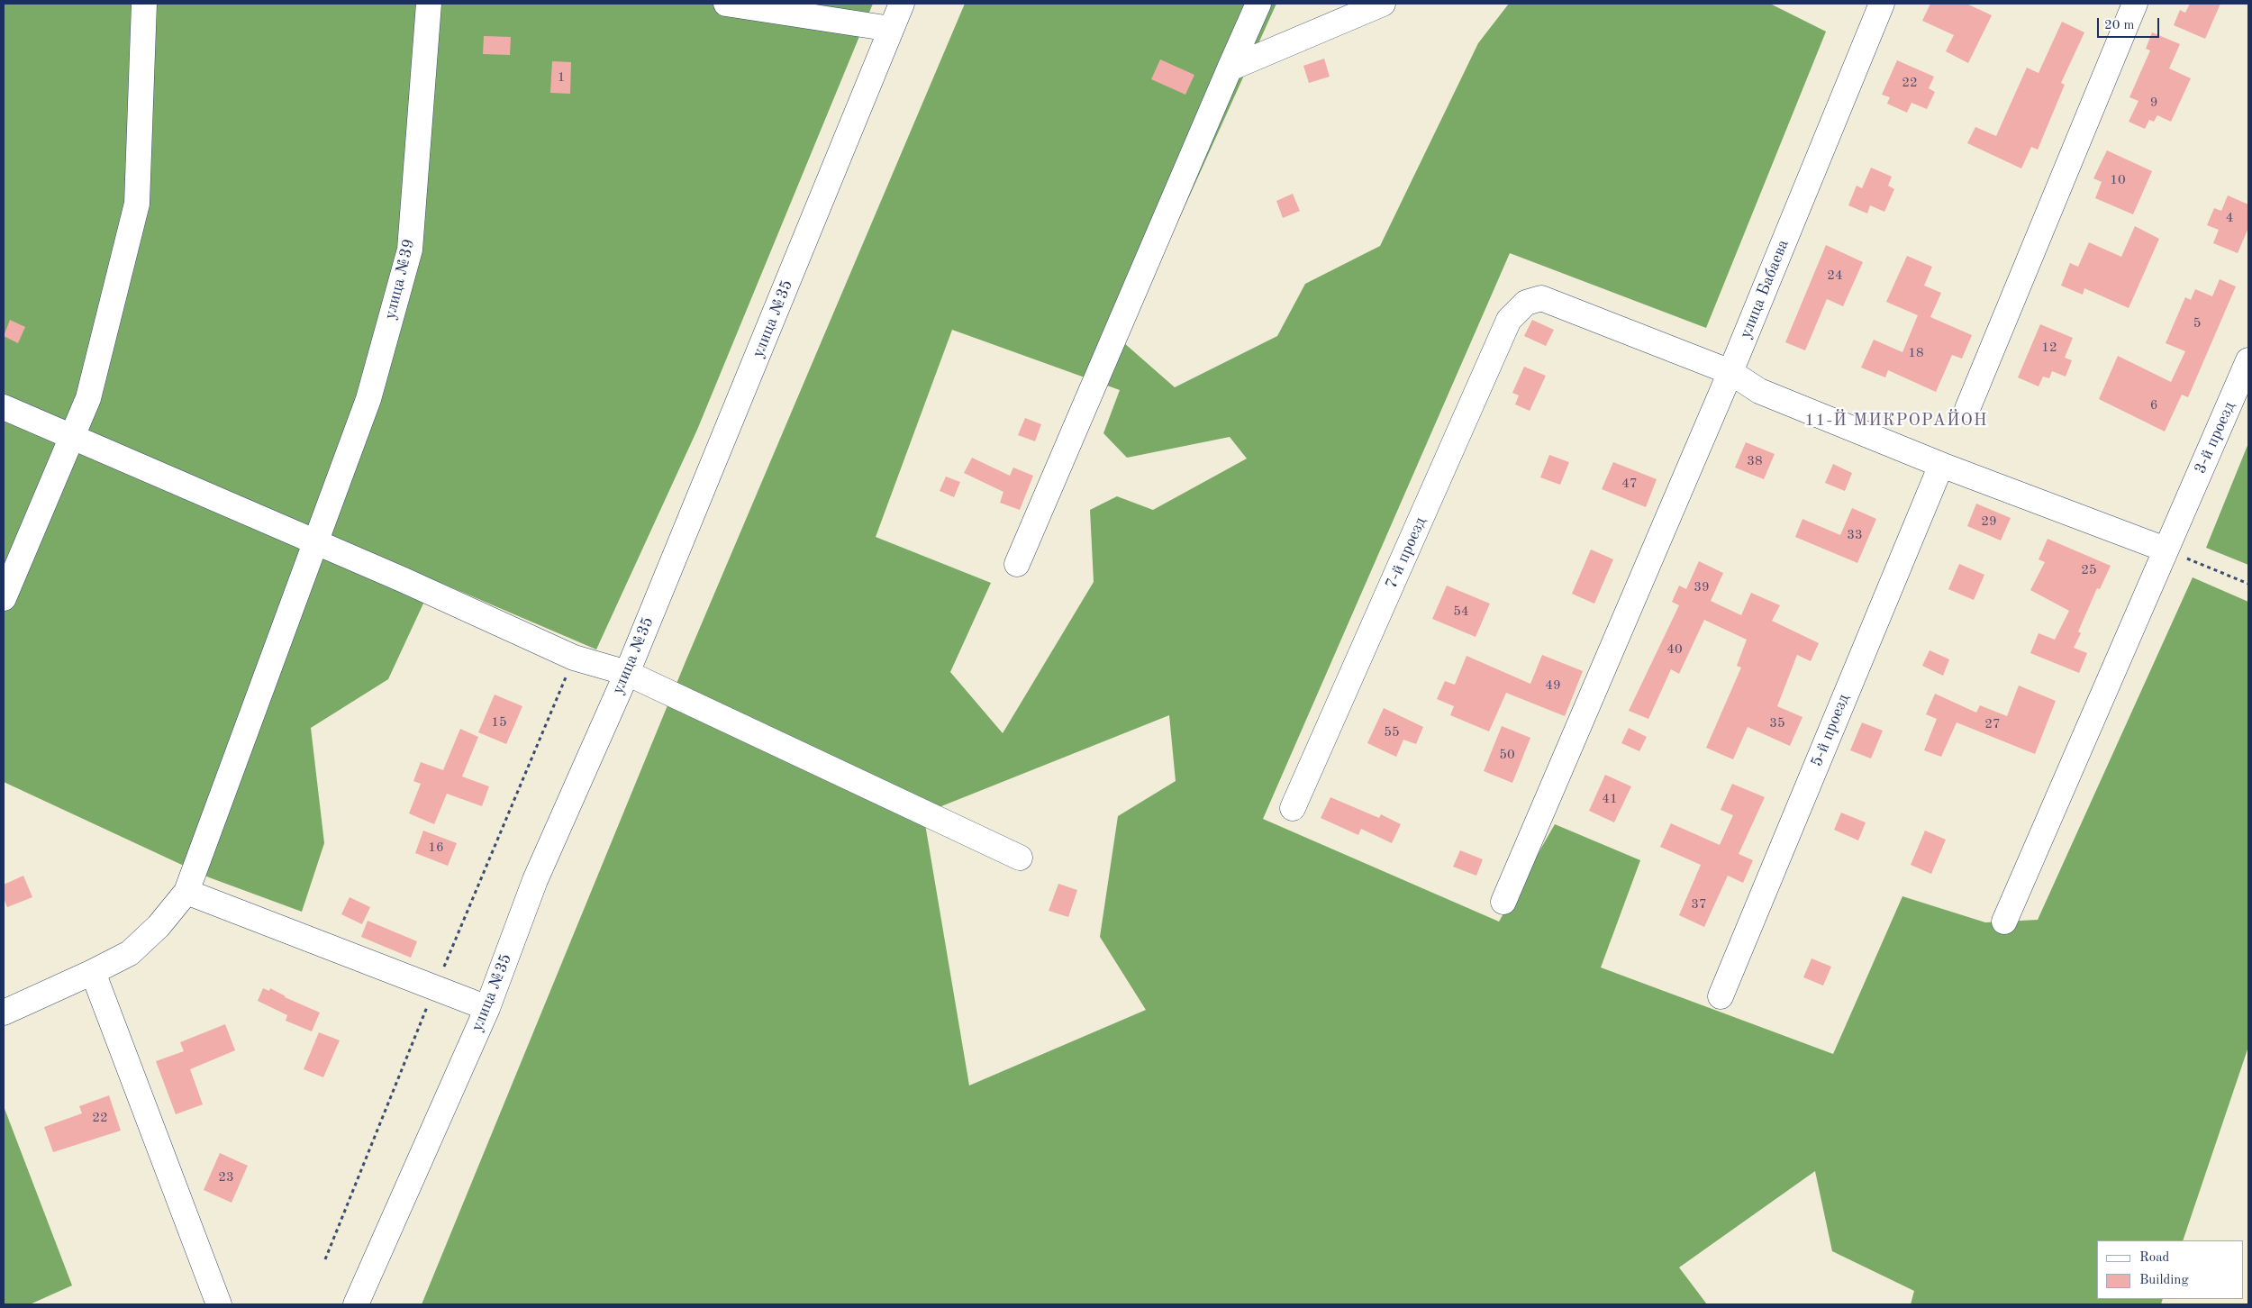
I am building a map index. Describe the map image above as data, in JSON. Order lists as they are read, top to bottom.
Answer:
{
  "streets": {
    "street": [
      "улица №39",
      "улица Бабаева",
      "улица №35",
      "3-й проезд",
      "7-й проезд",
      "5-й проезд"
    ]
  },
  "crossings": [
    ["улица Бабаева", "7-й проезд"]
  ],
  "districts": ["11-Й МИКРОРАЙОН"],
  "house_numbers": [
    "1",
    "22",
    "9",
    "10",
    "4",
    "24",
    "5",
    "12",
    "18",
    "6",
    "38",
    "47",
    "29",
    "33",
    "25",
    "39",
    "54",
    "40",
    "49",
    "15",
    "35",
    "27",
    "55",
    "50",
    "41",
    "16",
    "37",
    "22",
    "23"
  ],
  "legend": ["Road", "Building"],
  "scale_bar": "20 m"
}
